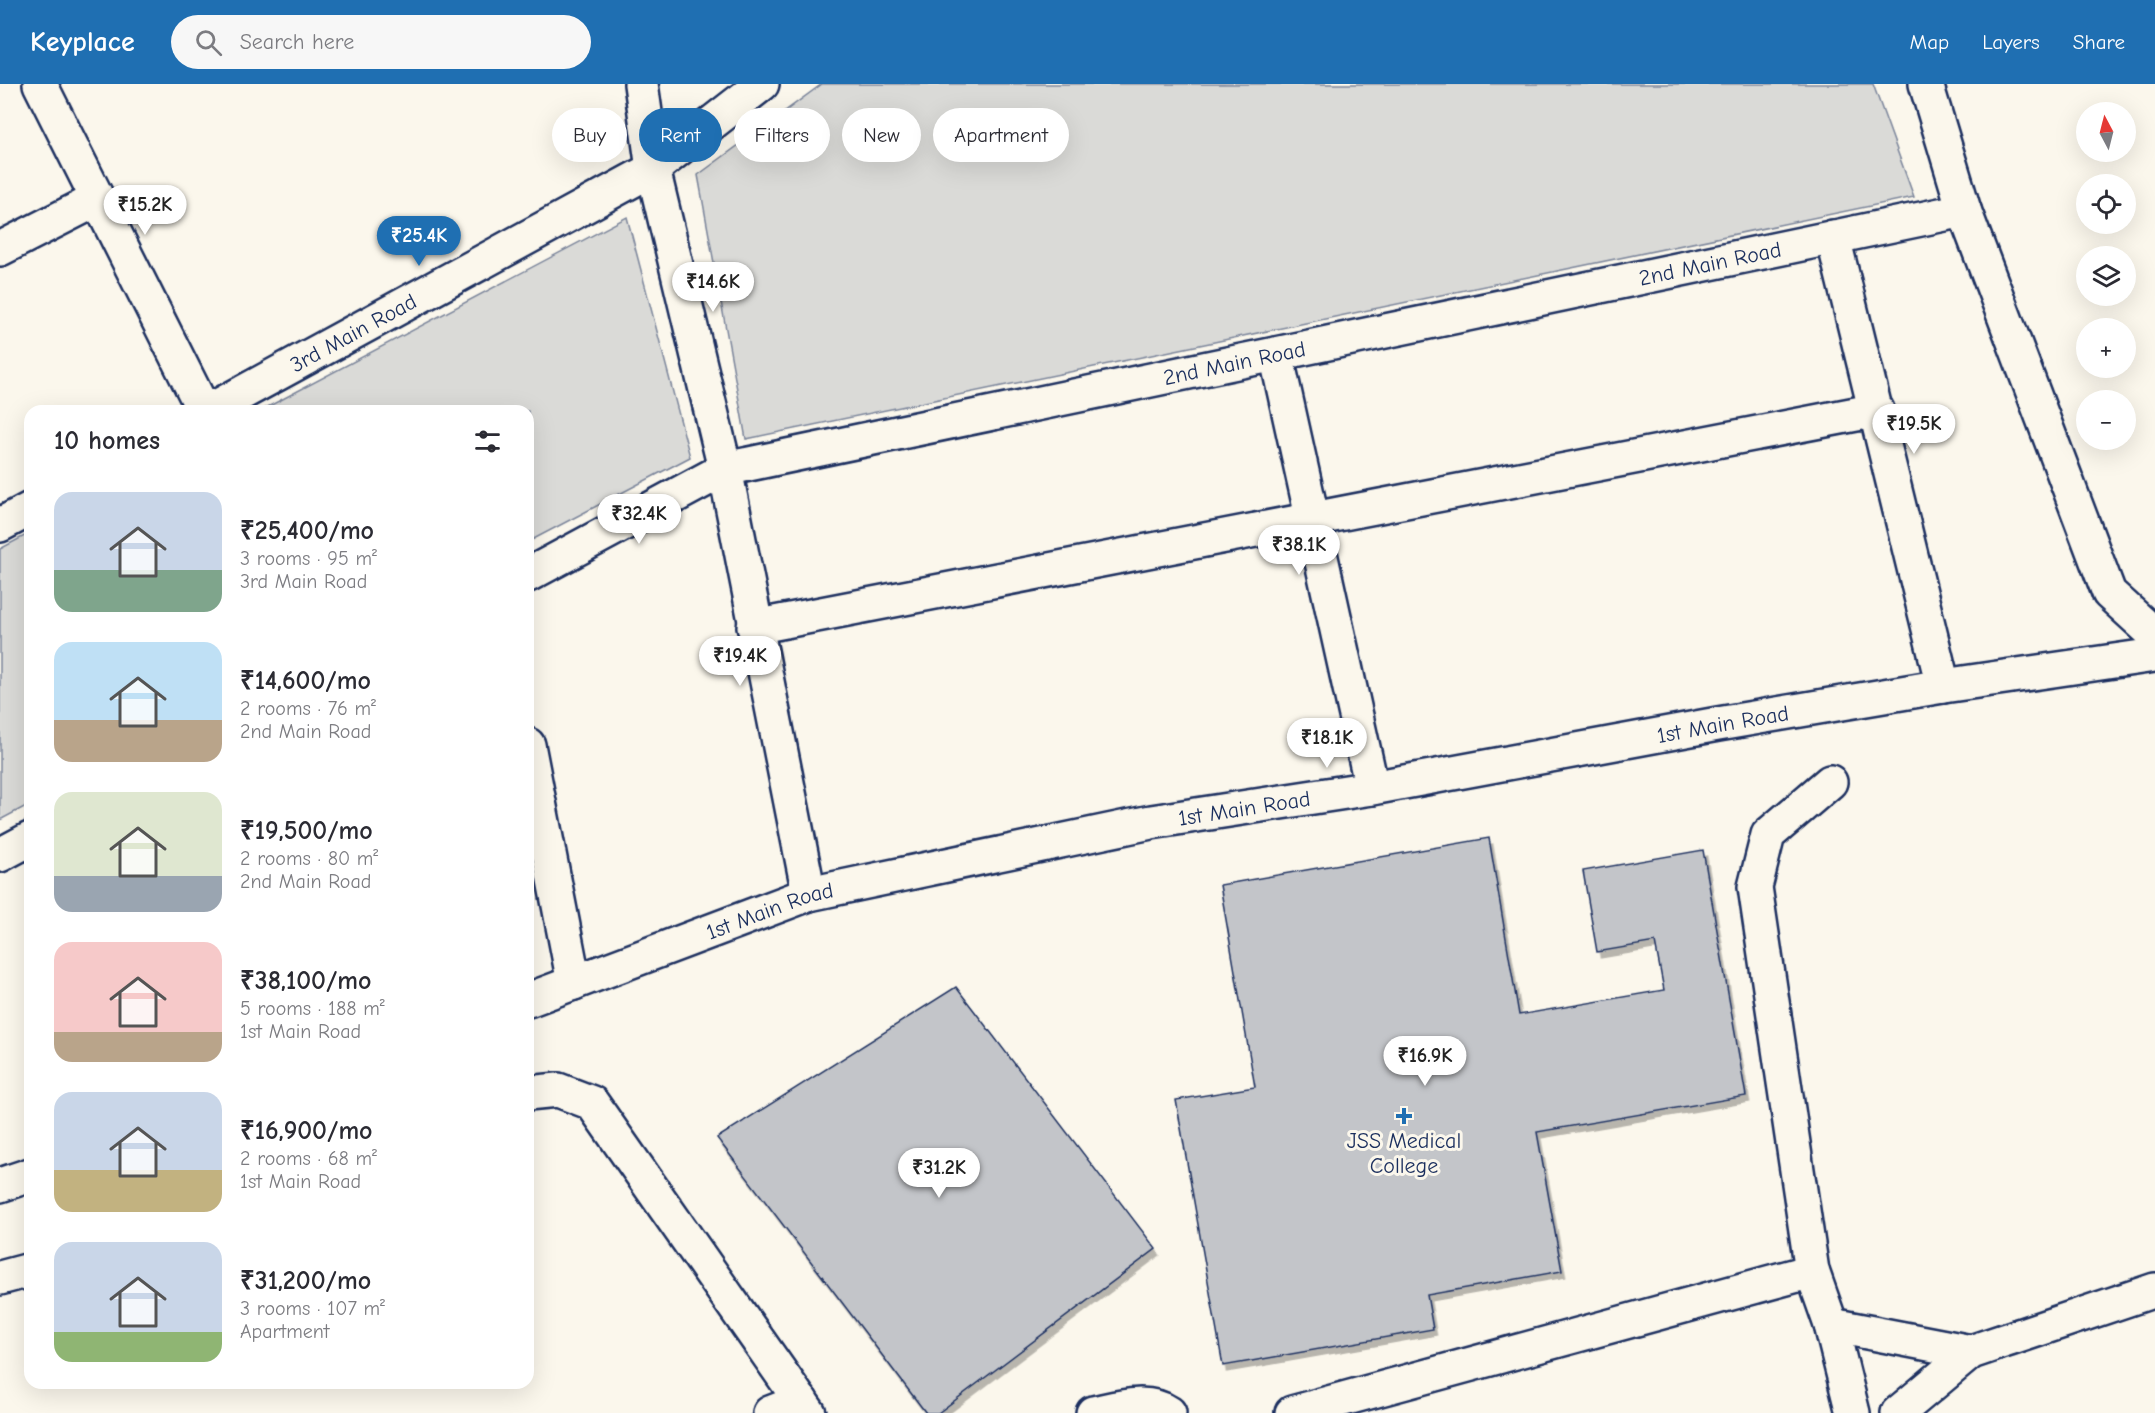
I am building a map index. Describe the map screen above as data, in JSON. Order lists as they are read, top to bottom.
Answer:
{
  "streets": {
    "street": ["2nd Main Road", "3rd Main Road", "1st Main Road"]
  },
  "places": {
    "health": ["JSS Medical College"]
  },
  "north": "top",
  "page": {
    "header": "Keyplace",
    "search": "Search here",
    "nav": ["Map", "Layers", "Share"],
    "map_buttons": ["+", "−"],
    "chip": [
      "Buy",
      "Rent",
      "Filters",
      "New",
      "Apartment"
    ],
    "price": [
      "₹15.2K",
      "₹25.4K",
      "₹14.6K",
      "₹19.5K",
      "₹32.4K",
      "₹38.1K",
      "₹19.4K",
      "₹18.1K",
      "₹16.9K",
      "₹31.2K"
    ],
    "heading": "10 homes",
    "list": [
      {
        "name": "₹25,400/mo",
        "note": "3 rooms · 95 m² · 3rd Main Road"
      },
      {
        "name": "₹14,600/mo",
        "note": "2 rooms · 76 m² · 2nd Main Road"
      },
      {
        "name": "₹19,500/mo",
        "note": "2 rooms · 80 m² · 2nd Main Road"
      },
      {
        "name": "₹38,100/mo",
        "note": "5 rooms · 188 m² · 1st Main Road"
      },
      {
        "name": "₹16,900/mo",
        "note": "2 rooms · 68 m² · 1st Main Road"
      },
      {
        "name": "₹31,200/mo",
        "note": "3 rooms · 107 m² · Apartment"
      }
    ]
  }
}
